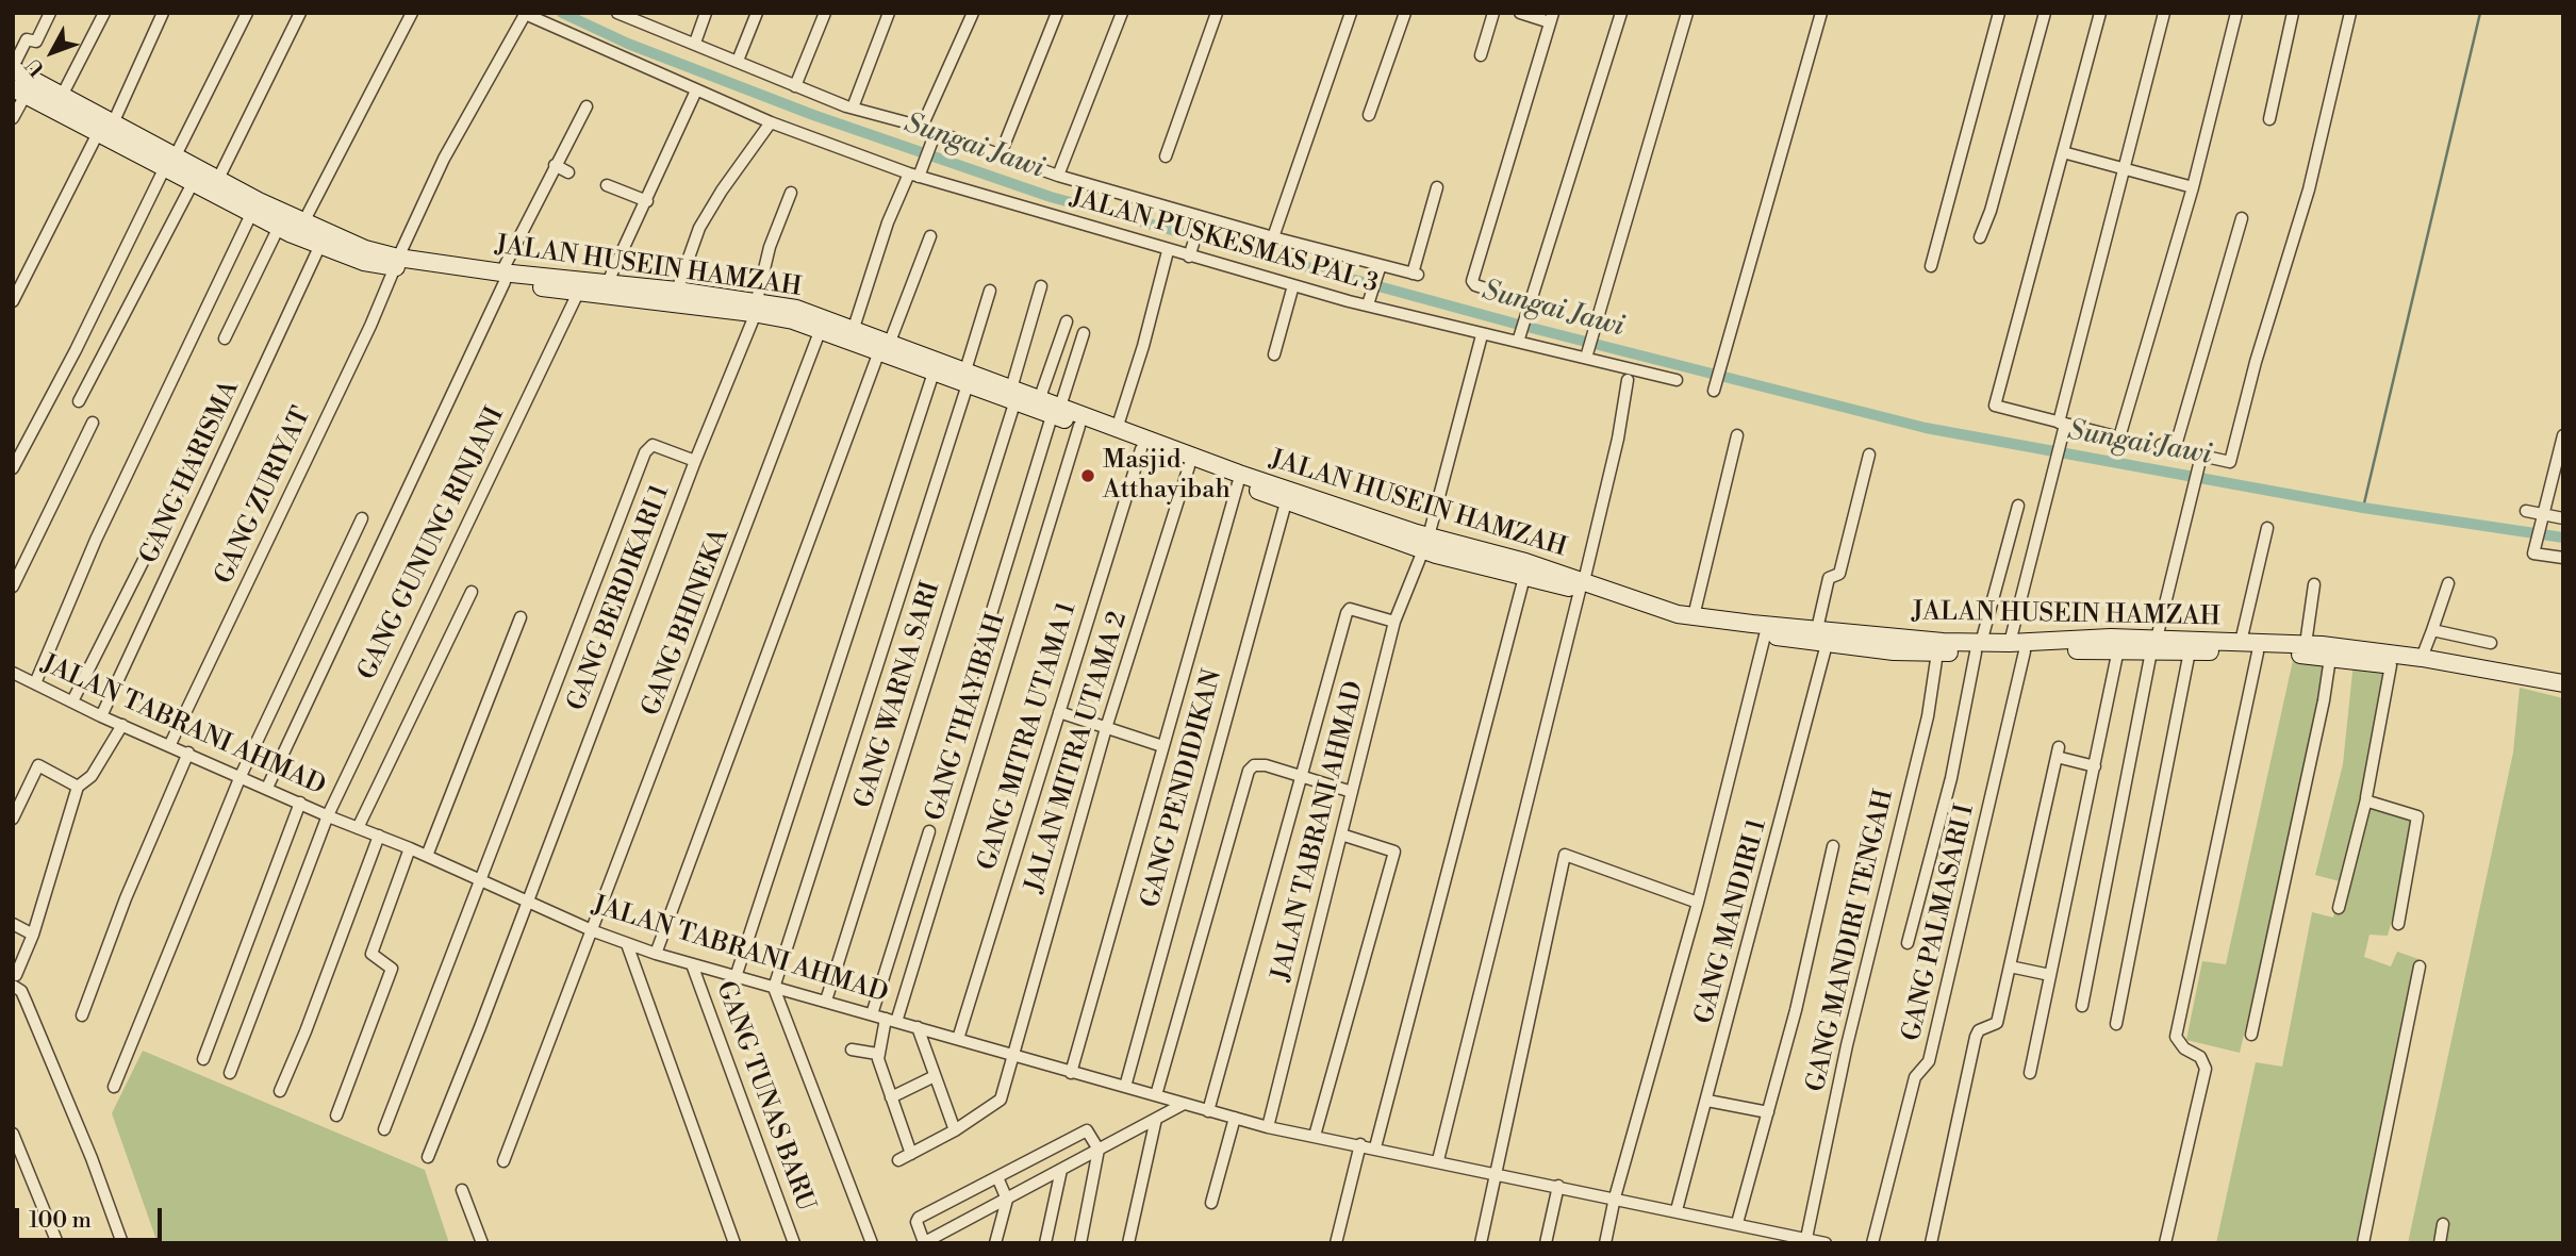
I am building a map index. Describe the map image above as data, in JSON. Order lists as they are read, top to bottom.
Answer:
{
  "streets": {
    "street": [
      "JALAN PUSKESMAS PAL 3",
      "JALAN HUSEIN HAMZAH",
      "GANG HARISMA",
      "GANG ZURIYAT",
      "GANG GUNUNG RINJANI",
      "GANG BERDIKARI 1",
      "GANG BHINEKA",
      "GANG WARNA SARI",
      "GANG THAYIBAH",
      "JALAN TABRANI AHMAD",
      "GANG MITRA UTAMA 1",
      "JALAN MITRA UTAMA 2",
      "GANG PENDIDIKAN",
      "GANG MANDIRI 1",
      "GANG PALMASARI I",
      "GANG MANDIRI TENGAH",
      "GANG TUNAS BARU"
    ]
  },
  "crossings": [
    ["JALAN PUSKESMAS PAL 3", "GANG ZURIYAT"],
    ["JALAN PUSKESMAS PAL 3", "JALAN TABRANI AHMAD"],
    ["JALAN HUSEIN HAMZAH", "GANG HARISMA"],
    ["JALAN HUSEIN HAMZAH", "GANG ZURIYAT"],
    ["JALAN HUSEIN HAMZAH", "GANG GUNUNG RINJANI"],
    ["JALAN HUSEIN HAMZAH", "GANG BERDIKARI 1"],
    ["JALAN HUSEIN HAMZAH", "GANG BHINEKA"],
    ["JALAN HUSEIN HAMZAH", "GANG WARNA SARI"],
    ["JALAN HUSEIN HAMZAH", "GANG THAYIBAH"],
    ["JALAN HUSEIN HAMZAH", "JALAN TABRANI AHMAD"],
    ["JALAN HUSEIN HAMZAH", "GANG MITRA UTAMA 1"],
    ["JALAN HUSEIN HAMZAH", "JALAN MITRA UTAMA 2"],
    ["JALAN HUSEIN HAMZAH", "GANG PENDIDIKAN"],
    ["JALAN HUSEIN HAMZAH", "GANG MANDIRI 1"],
    ["JALAN HUSEIN HAMZAH", "GANG PALMASARI I"],
    ["JALAN HUSEIN HAMZAH", "GANG MANDIRI TENGAH"],
    ["GANG HARISMA", "JALAN TABRANI AHMAD"],
    ["GANG ZURIYAT", "JALAN TABRANI AHMAD"],
    ["GANG GUNUNG RINJANI", "JALAN TABRANI AHMAD"],
    ["GANG BERDIKARI 1", "JALAN TABRANI AHMAD"],
    ["GANG BHINEKA", "JALAN TABRANI AHMAD"],
    ["GANG WARNA SARI", "JALAN TABRANI AHMAD"],
    ["GANG THAYIBAH", "JALAN TABRANI AHMAD"],
    ["JALAN TABRANI AHMAD", "GANG MITRA UTAMA 1"],
    ["JALAN TABRANI AHMAD", "JALAN MITRA UTAMA 2"],
    ["JALAN TABRANI AHMAD", "GANG PENDIDIKAN"],
    ["JALAN TABRANI AHMAD", "GANG MANDIRI 1"],
    ["JALAN TABRANI AHMAD", "GANG MANDIRI TENGAH"],
    ["JALAN TABRANI AHMAD", "GANG TUNAS BARU"]
  ],
  "water": ["Sungai Jawi"],
  "places": ["Masjid Atthayibah"],
  "scale_bar": "100 m",
  "north": "bottom left"
}
